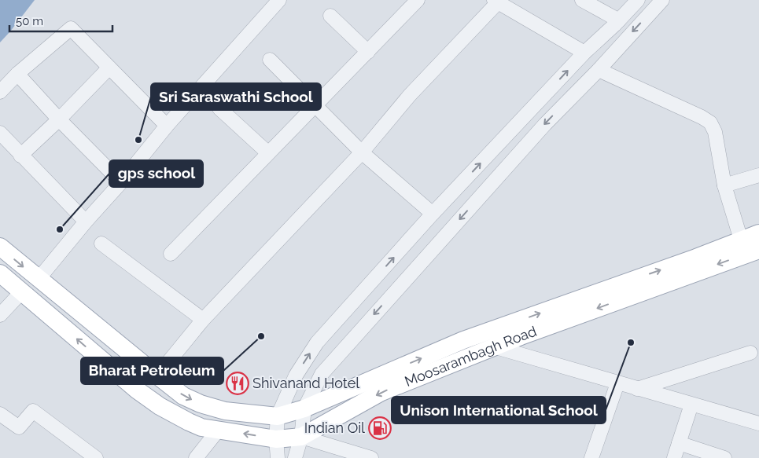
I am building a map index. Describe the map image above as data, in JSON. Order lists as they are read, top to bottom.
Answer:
{
  "streets": {
    "main road": ["Moosarambagh Road"]
  },
  "places": {
    "other": [
      "Sri Saraswathi School",
      "gps school",
      "Bharat Petroleum",
      "Unison International School"
    ],
    "restaurant": ["Shivanand Hotel"],
    "fuel station": ["Indian Oil"]
  },
  "scale_bar": "50 m"
}
